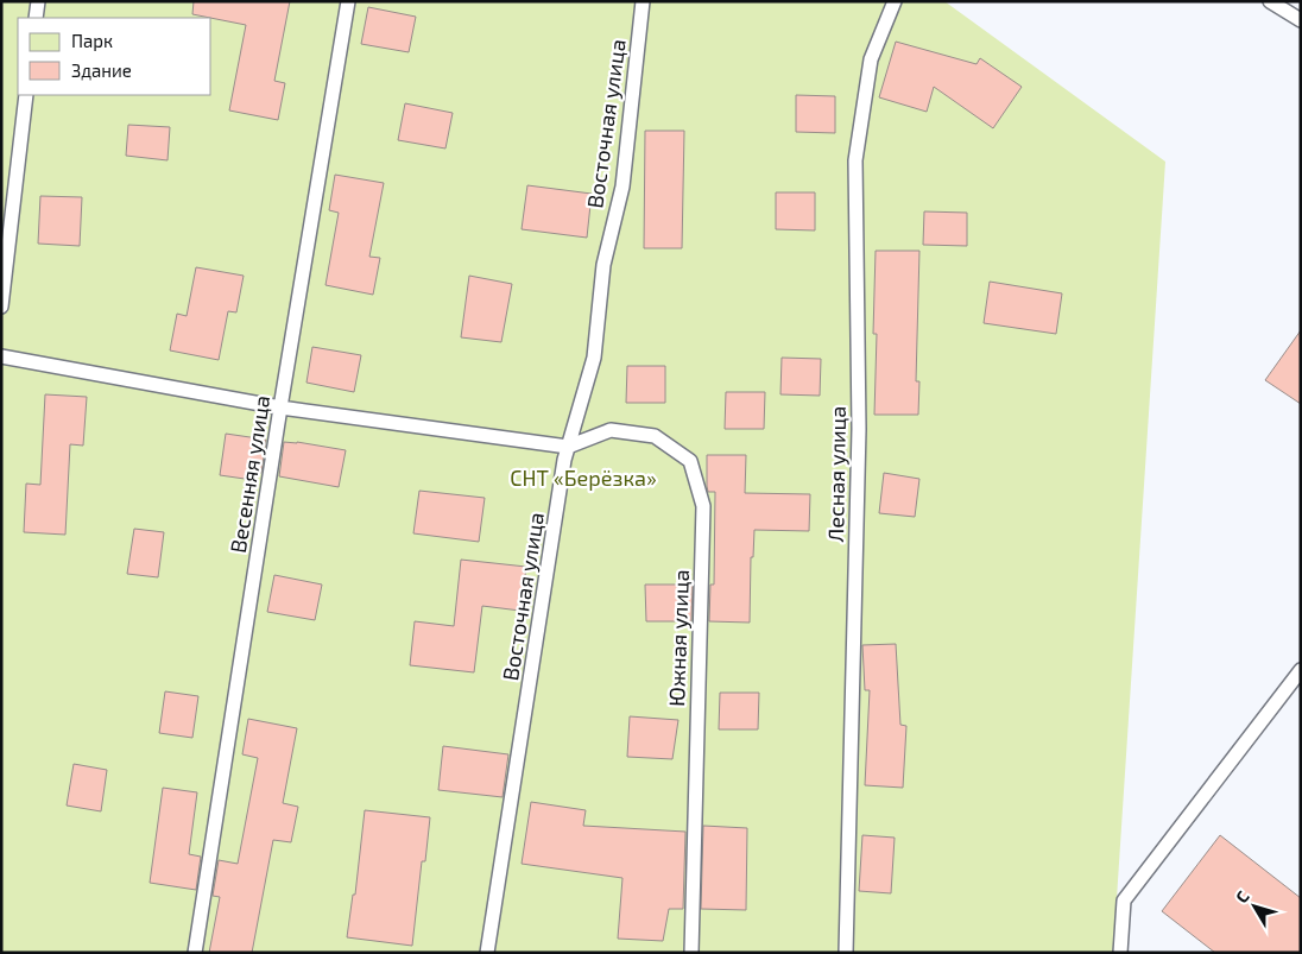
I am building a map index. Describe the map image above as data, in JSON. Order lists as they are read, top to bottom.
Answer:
{
  "streets": {
    "lane": [
      "Восточная улица",
      "Весенняя улица",
      "Лесная улица",
      "Южная улица"
    ]
  },
  "crossings": [
    ["Восточная улица", "Южная улица"]
  ],
  "parks": ["СНТ «Берёзка»"],
  "legend": ["Парк", "Здание"],
  "north": "top left"
}
